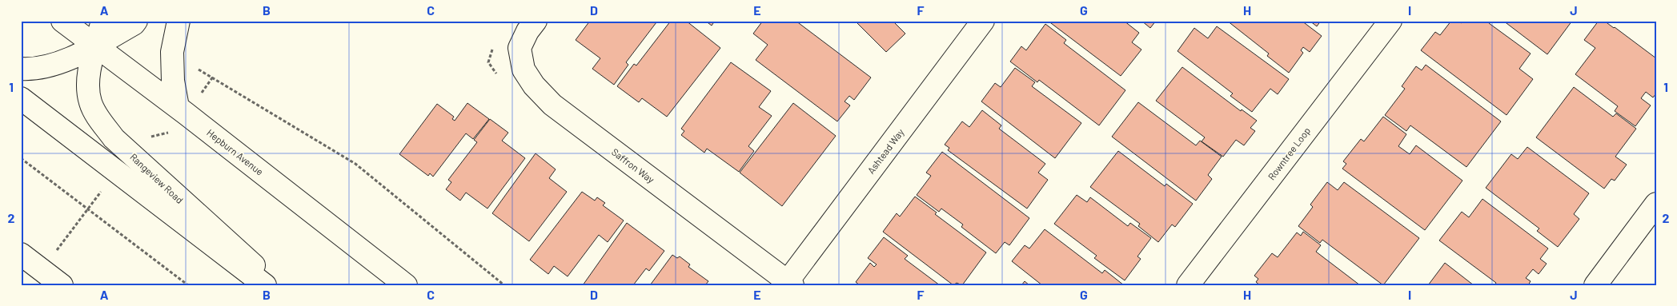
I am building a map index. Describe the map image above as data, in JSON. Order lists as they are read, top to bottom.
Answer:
{
  "streets": {
    "street": [
      "Ashtead Way",
      "Hepburn Avenue",
      "Rowntree Loop",
      "Saffron Way",
      "Rangeview Road"
    ]
  },
  "crossings": [
    ["Ashtead Way", "Saffron Way"],
    ["Hepburn Avenue", "Rangeview Road"]
  ],
  "grid": {
    "columns": [
      "A",
      "B",
      "C",
      "D",
      "E",
      "F",
      "G",
      "H",
      "I",
      "J"
    ],
    "rows": ["1", "2"]
  }
}
